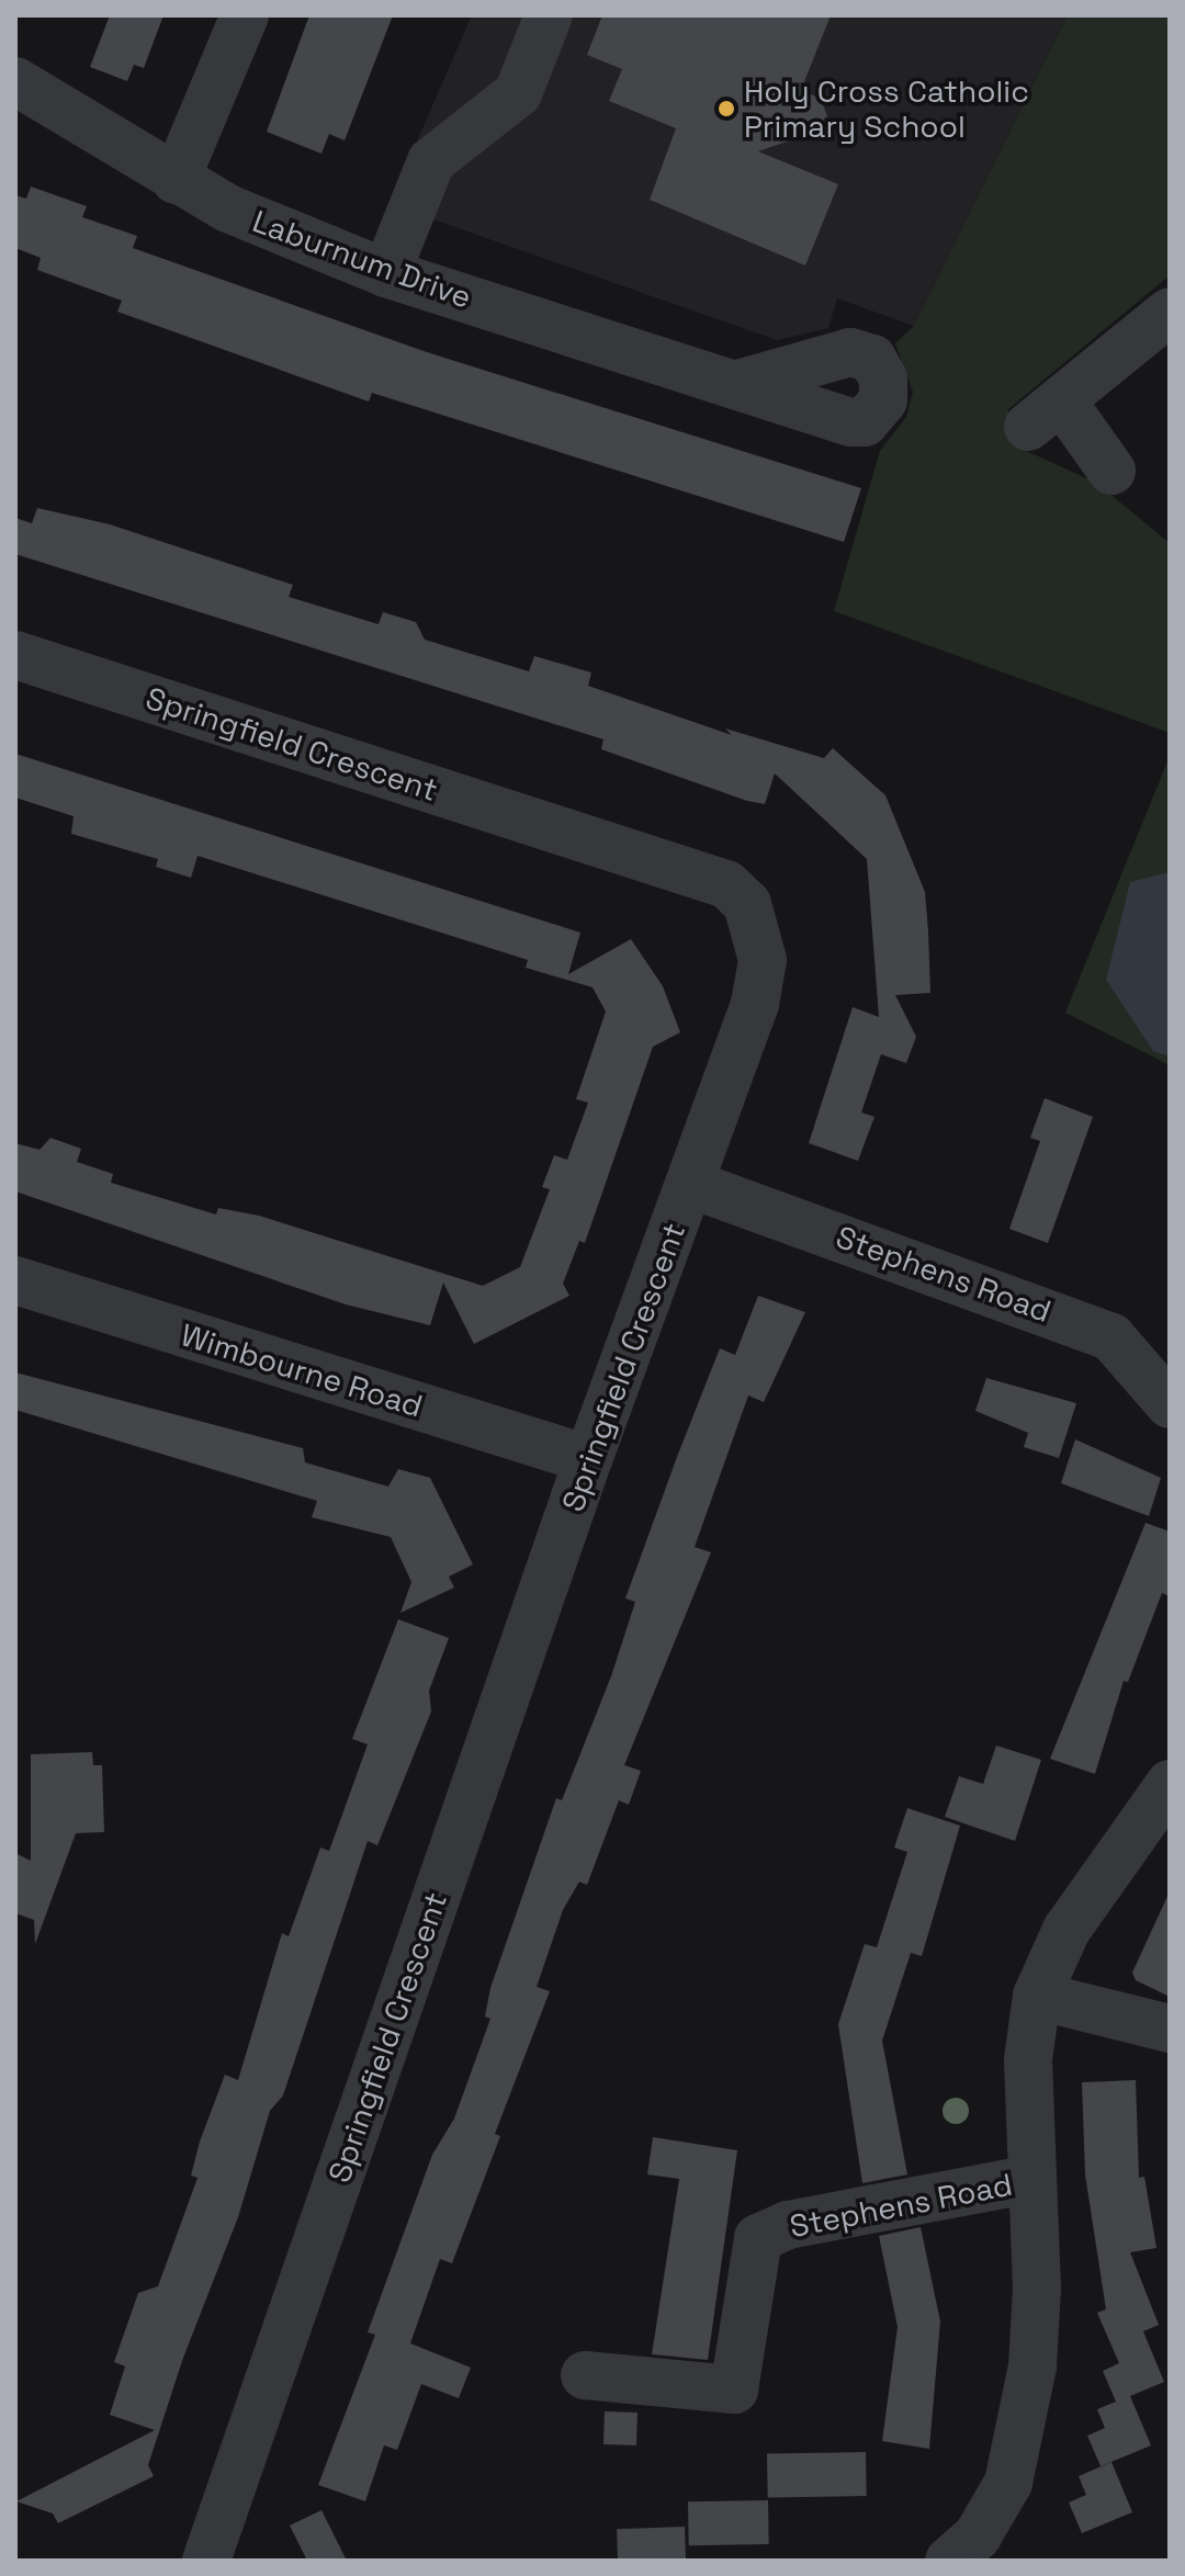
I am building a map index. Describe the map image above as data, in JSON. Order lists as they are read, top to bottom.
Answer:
{
  "streets": {
    "street": [
      "Laburnum Drive",
      "Springfield Crescent",
      "Stephens Road",
      "Wimbourne Road"
    ]
  },
  "crossings": [
    ["Springfield Crescent", "Stephens Road"],
    ["Springfield Crescent", "Wimbourne Road"]
  ],
  "places": ["Holy Cross Catholic Primary School"]
}
